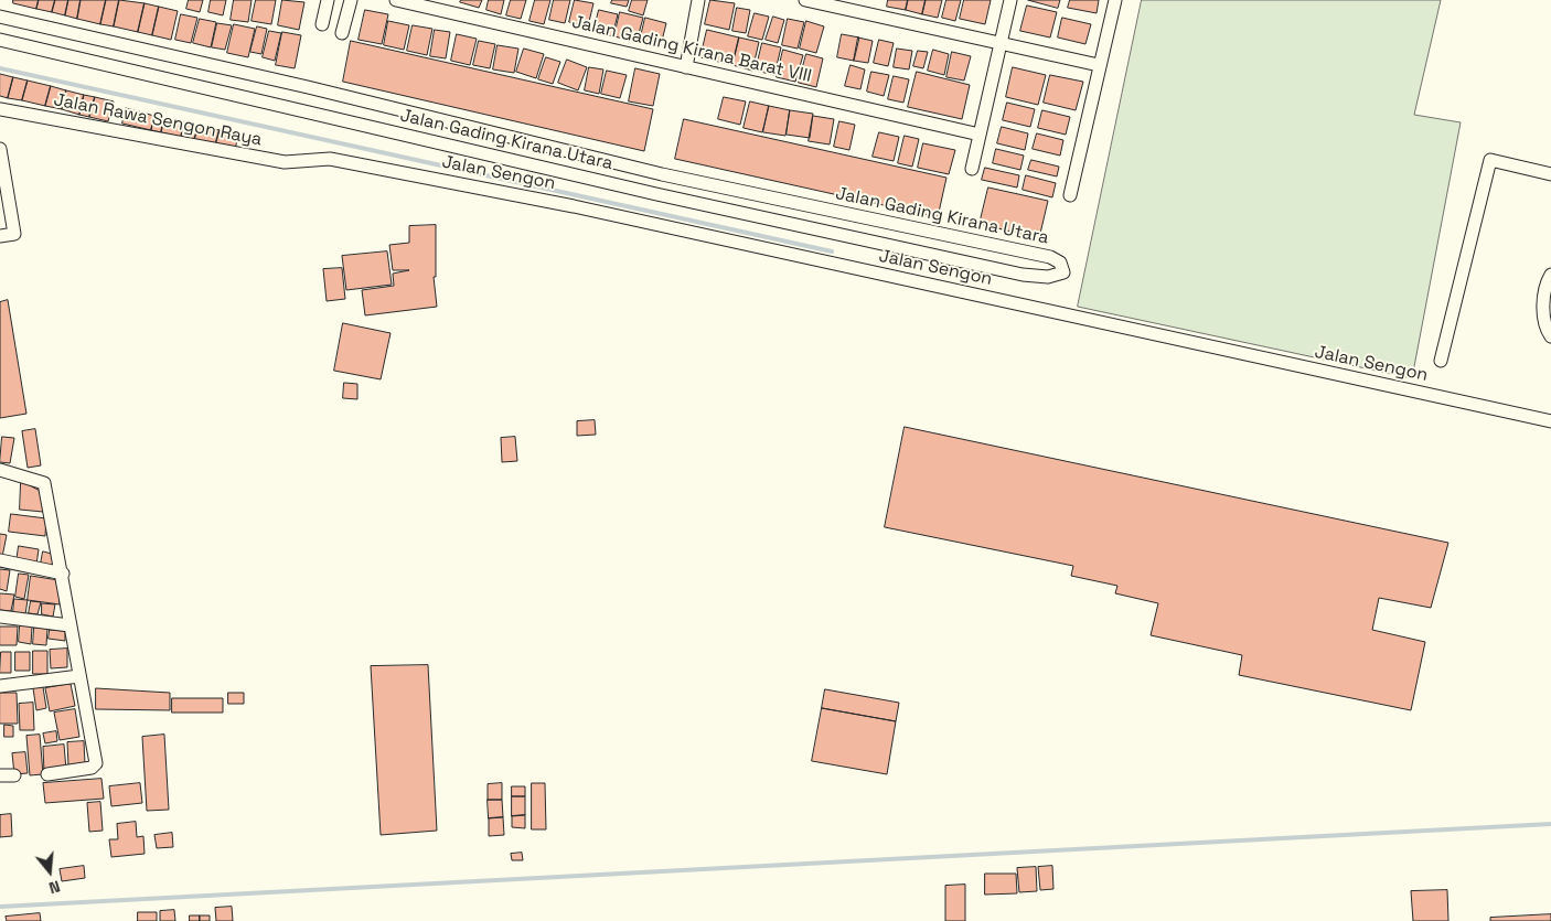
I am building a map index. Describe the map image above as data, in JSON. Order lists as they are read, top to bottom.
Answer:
{
  "streets": {
    "street": [
      "Jalan Gading Kirana Barat VIII",
      "Jalan Rawa Sengon Raya",
      "Jalan Gading Kirana Utara",
      "Jalan Sengon"
    ]
  },
  "crossings": [
    ["Jalan Rawa Sengon Raya", "Jalan Sengon"]
  ],
  "north": "bottom"
}
